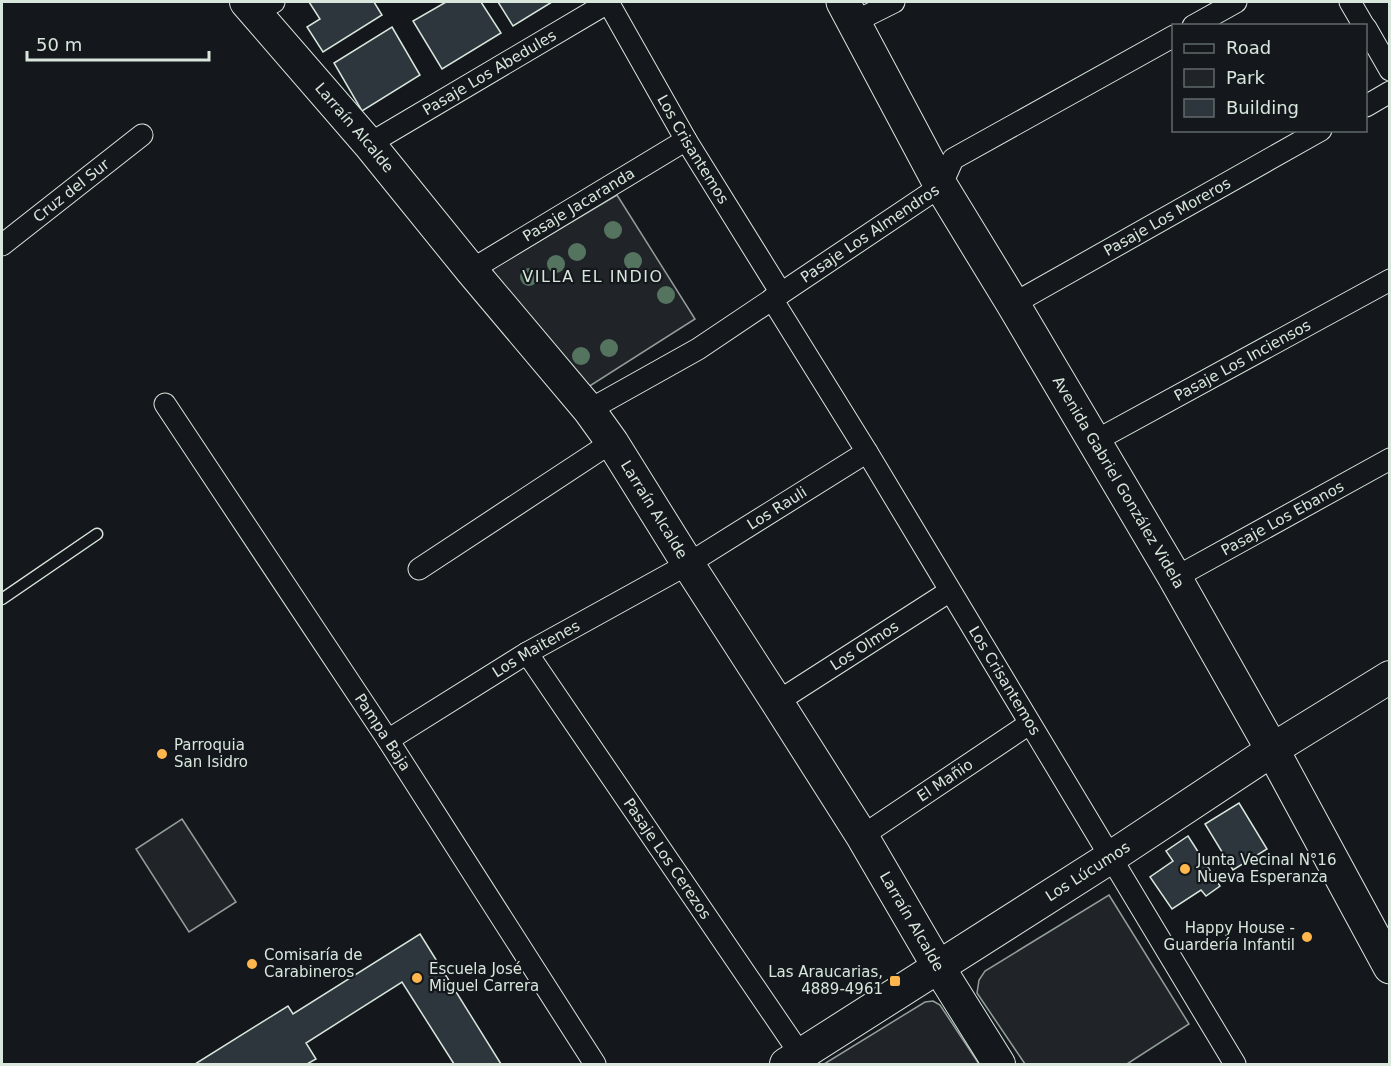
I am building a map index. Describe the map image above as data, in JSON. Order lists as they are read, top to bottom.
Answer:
{
  "streets": {
    "main road": ["Avenida Gabriel González Videla"],
    "street": [
      "Pasaje Los Abedules",
      "Larraín Alcalde",
      "Los Crisantemos",
      "Cruz del Sur",
      "Pasaje Jacaranda",
      "Pasaje Los Moreros",
      "Pasaje Los Almendros",
      "Pasaje Los Inciensos",
      "Los Rauli",
      "Pasaje Los Ebanos",
      "Los Olmos",
      "Los Maitenes",
      "Pampa Baja",
      "El Mañio",
      "Pasaje Los Cerezos",
      "Los Lúcumos"
    ]
  },
  "crossings": [
    ["Pasaje Los Abedules", "Larraín Alcalde"],
    ["Pasaje Los Abedules", "Los Crisantemos"],
    ["Larraín Alcalde", "Pasaje Jacaranda"],
    ["Larraín Alcalde", "Pasaje Los Almendros"],
    ["Larraín Alcalde", "Los Rauli"],
    ["Larraín Alcalde", "Los Olmos"],
    ["Larraín Alcalde", "Los Maitenes"],
    ["Larraín Alcalde", "El Mañio"],
    ["Larraín Alcalde", "Los Lúcumos"],
    ["Los Crisantemos", "Pasaje Jacaranda"],
    ["Los Crisantemos", "Pasaje Los Almendros"],
    ["Los Crisantemos", "Los Rauli"],
    ["Los Crisantemos", "Los Olmos"],
    ["Los Crisantemos", "El Mañio"],
    ["Los Crisantemos", "Los Lúcumos"],
    ["Pasaje Los Moreros", "Avenida Gabriel González Videla"],
    ["Pasaje Los Almendros", "Avenida Gabriel González Videla"],
    ["Pasaje Los Inciensos", "Avenida Gabriel González Videla"],
    ["Avenida Gabriel González Videla", "Pasaje Los Ebanos"],
    ["Avenida Gabriel González Videla", "Los Lúcumos"],
    ["Los Rauli", "Los Maitenes"],
    ["Los Maitenes", "Pampa Baja"],
    ["Los Maitenes", "Pasaje Los Cerezos"],
    ["Pasaje Los Cerezos", "Los Lúcumos"]
  ],
  "districts": ["VILLA EL INDIO"],
  "places": {
    "other": [
      "Parroquia San Isidro",
      "Junta Vecinal N°16 Nueva Esperanza",
      "Happy House - Guardería Infantil",
      "Comisaría de Carabineros",
      "Escuela José Miguel Carrera"
    ],
    "transit": ["Las Araucarias, 4889-4961"]
  },
  "legend": ["Road", "Park", "Building"],
  "scale_bar": "50 m"
}
